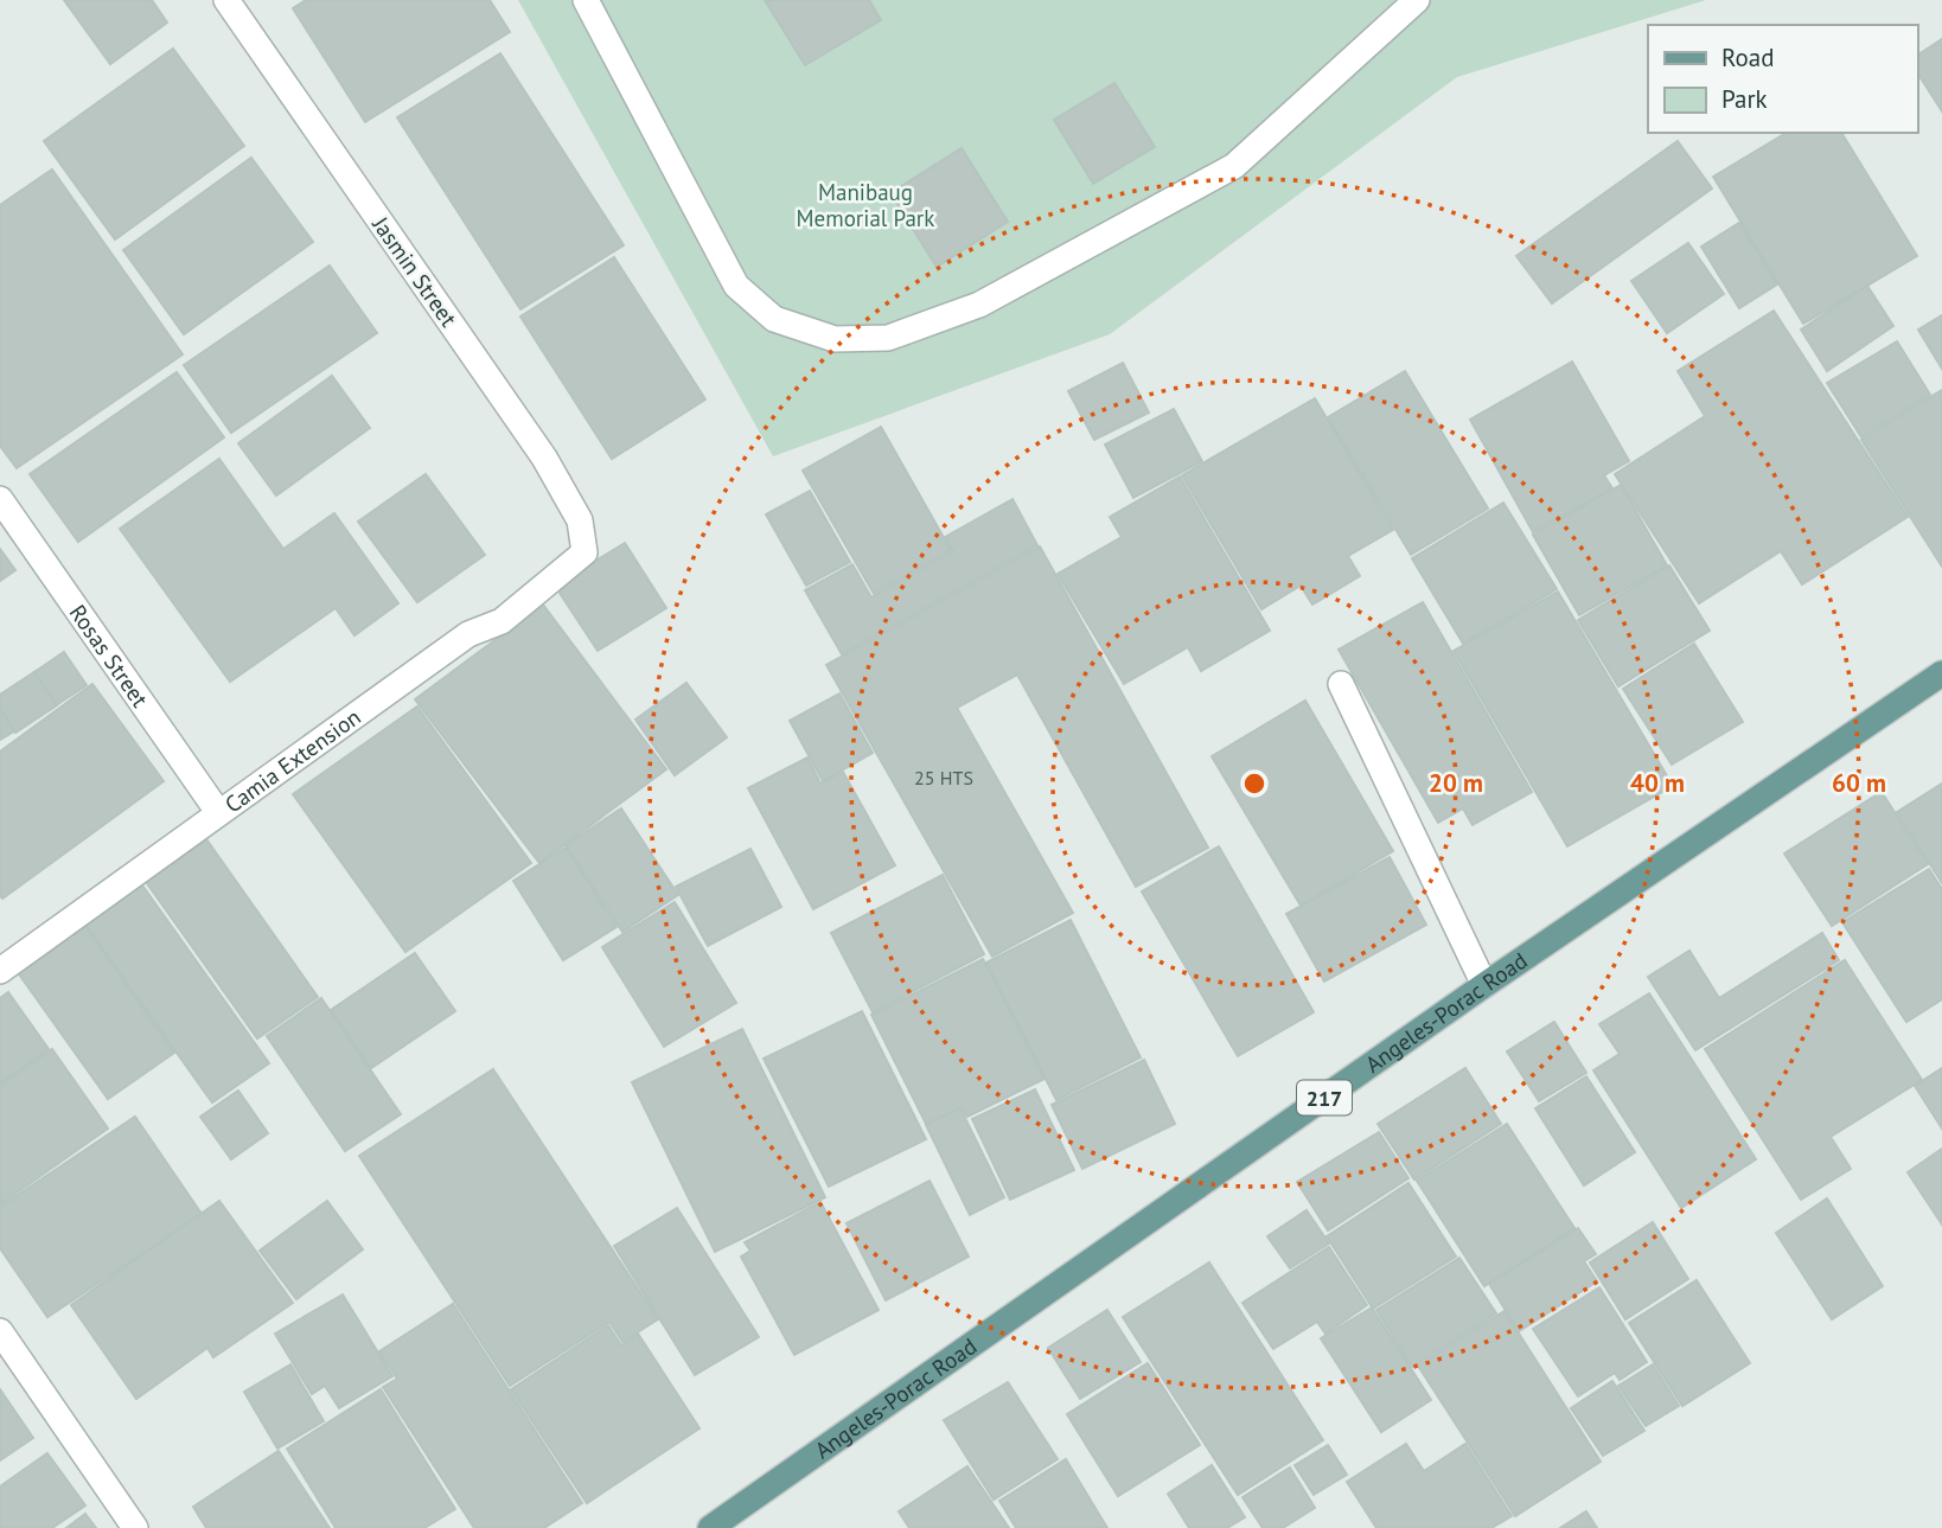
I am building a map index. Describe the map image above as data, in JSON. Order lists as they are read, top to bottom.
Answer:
{
  "streets": {
    "main road": ["Angeles-Porac Road", "217"],
    "street": ["Jasmin Street", "Rosas Street", "Camia Extension"]
  },
  "crossings": [
    ["Jasmin Street", "Camia Extension"],
    ["Rosas Street", "Camia Extension"]
  ],
  "parks": ["Manibaug Memorial Park"],
  "house_numbers": ["25 HTS"],
  "legend": ["Road", "Park"],
  "rings": ["20 m", "40 m", "60 m"]
}
